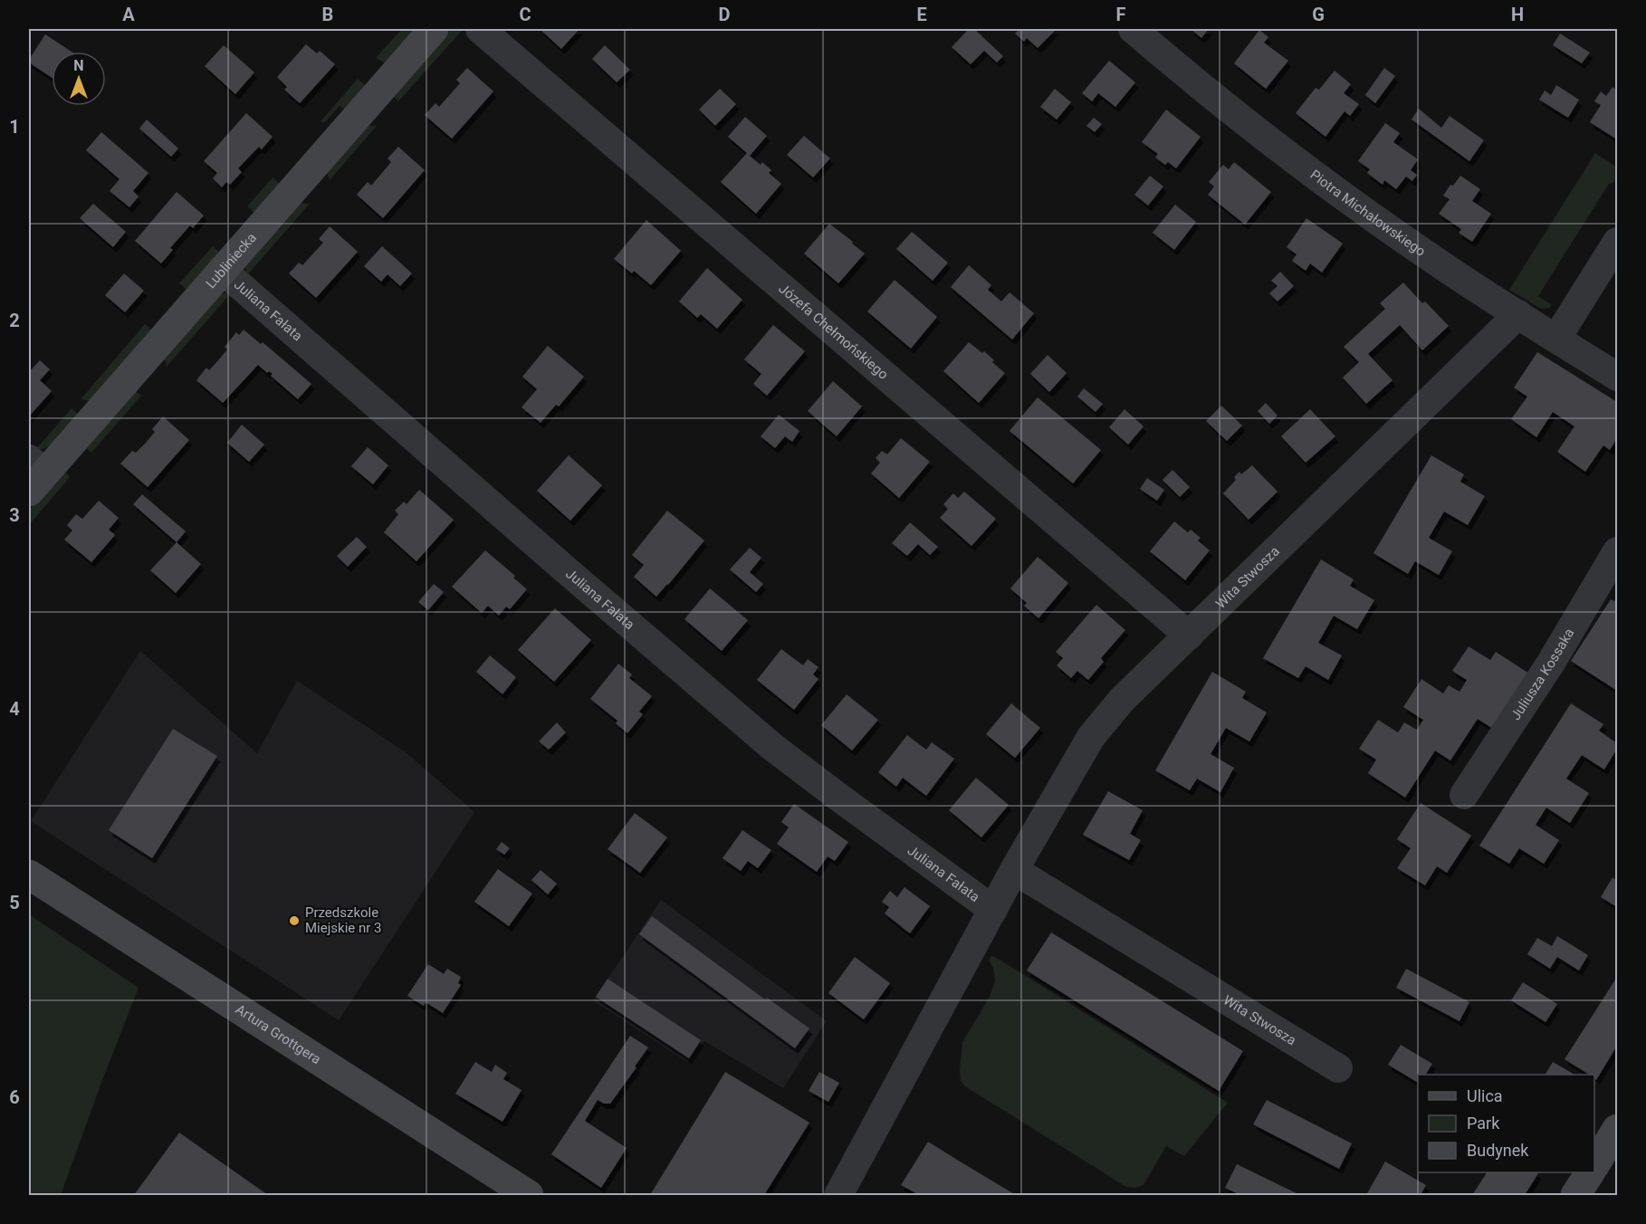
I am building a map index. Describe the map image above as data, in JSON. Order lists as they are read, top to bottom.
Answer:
{
  "streets": {
    "street": [
      "Piotra Michałowskiego",
      "Lubliniecka",
      "Juliana Fałata",
      "Józefa Chełmońskiego",
      "Wita Stwosza",
      "Juliusza Kossaka",
      "Artura Grottgera"
    ]
  },
  "crossings": [
    ["Piotra Michałowskiego", "Wita Stwosza"],
    ["Lubliniecka", "Juliana Fałata"],
    ["Juliana Fałata", "Wita Stwosza"],
    ["Józefa Chełmońskiego", "Wita Stwosza"]
  ],
  "places": ["Przedszkole Miejskie nr 3"],
  "legend": ["Ulica", "Park", "Budynek"],
  "north": "top",
  "grid": {
    "columns": [
      "A",
      "B",
      "C",
      "D",
      "E",
      "F",
      "G",
      "H"
    ],
    "rows": [
      "1",
      "2",
      "3",
      "4",
      "5",
      "6"
    ]
  }
}
